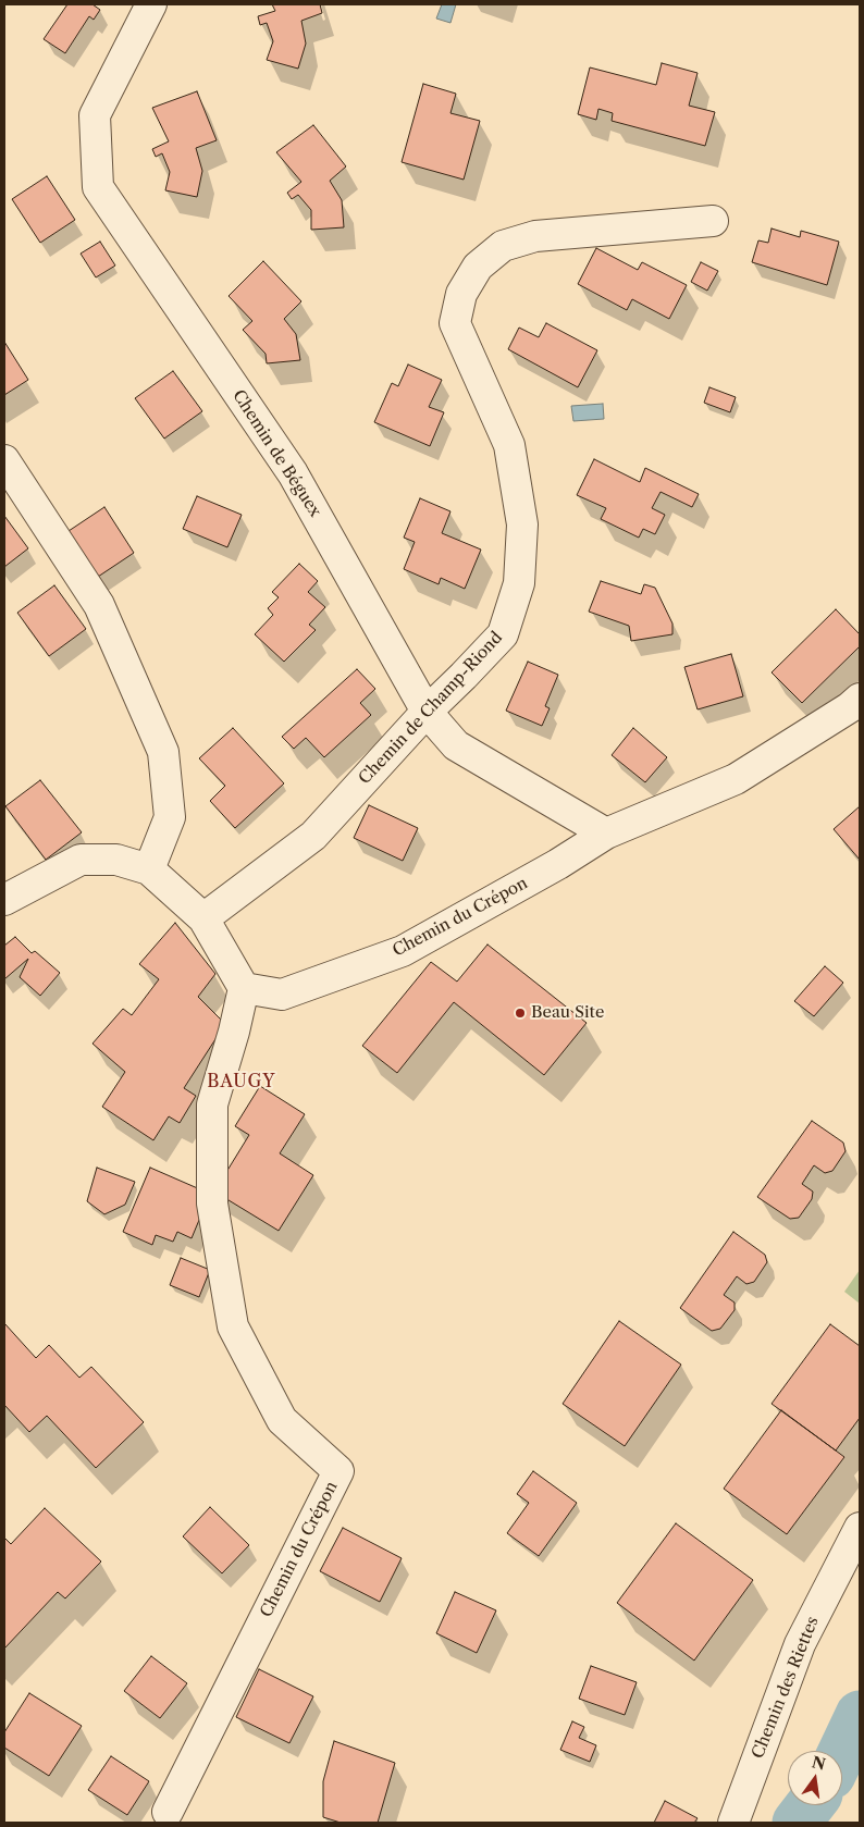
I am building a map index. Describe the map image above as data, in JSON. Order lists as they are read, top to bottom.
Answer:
{
  "streets": {
    "street": [
      "Chemin de Béguex",
      "Chemin de Champ-Riond",
      "Chemin du Crépon",
      "Chemin des Riettes"
    ]
  },
  "crossings": [
    ["Chemin de Béguex", "Chemin de Champ-Riond"],
    ["Chemin de Béguex", "Chemin du Crépon"]
  ],
  "districts": ["BAUGY"],
  "places": ["Beau Site"],
  "north": "top"
}
